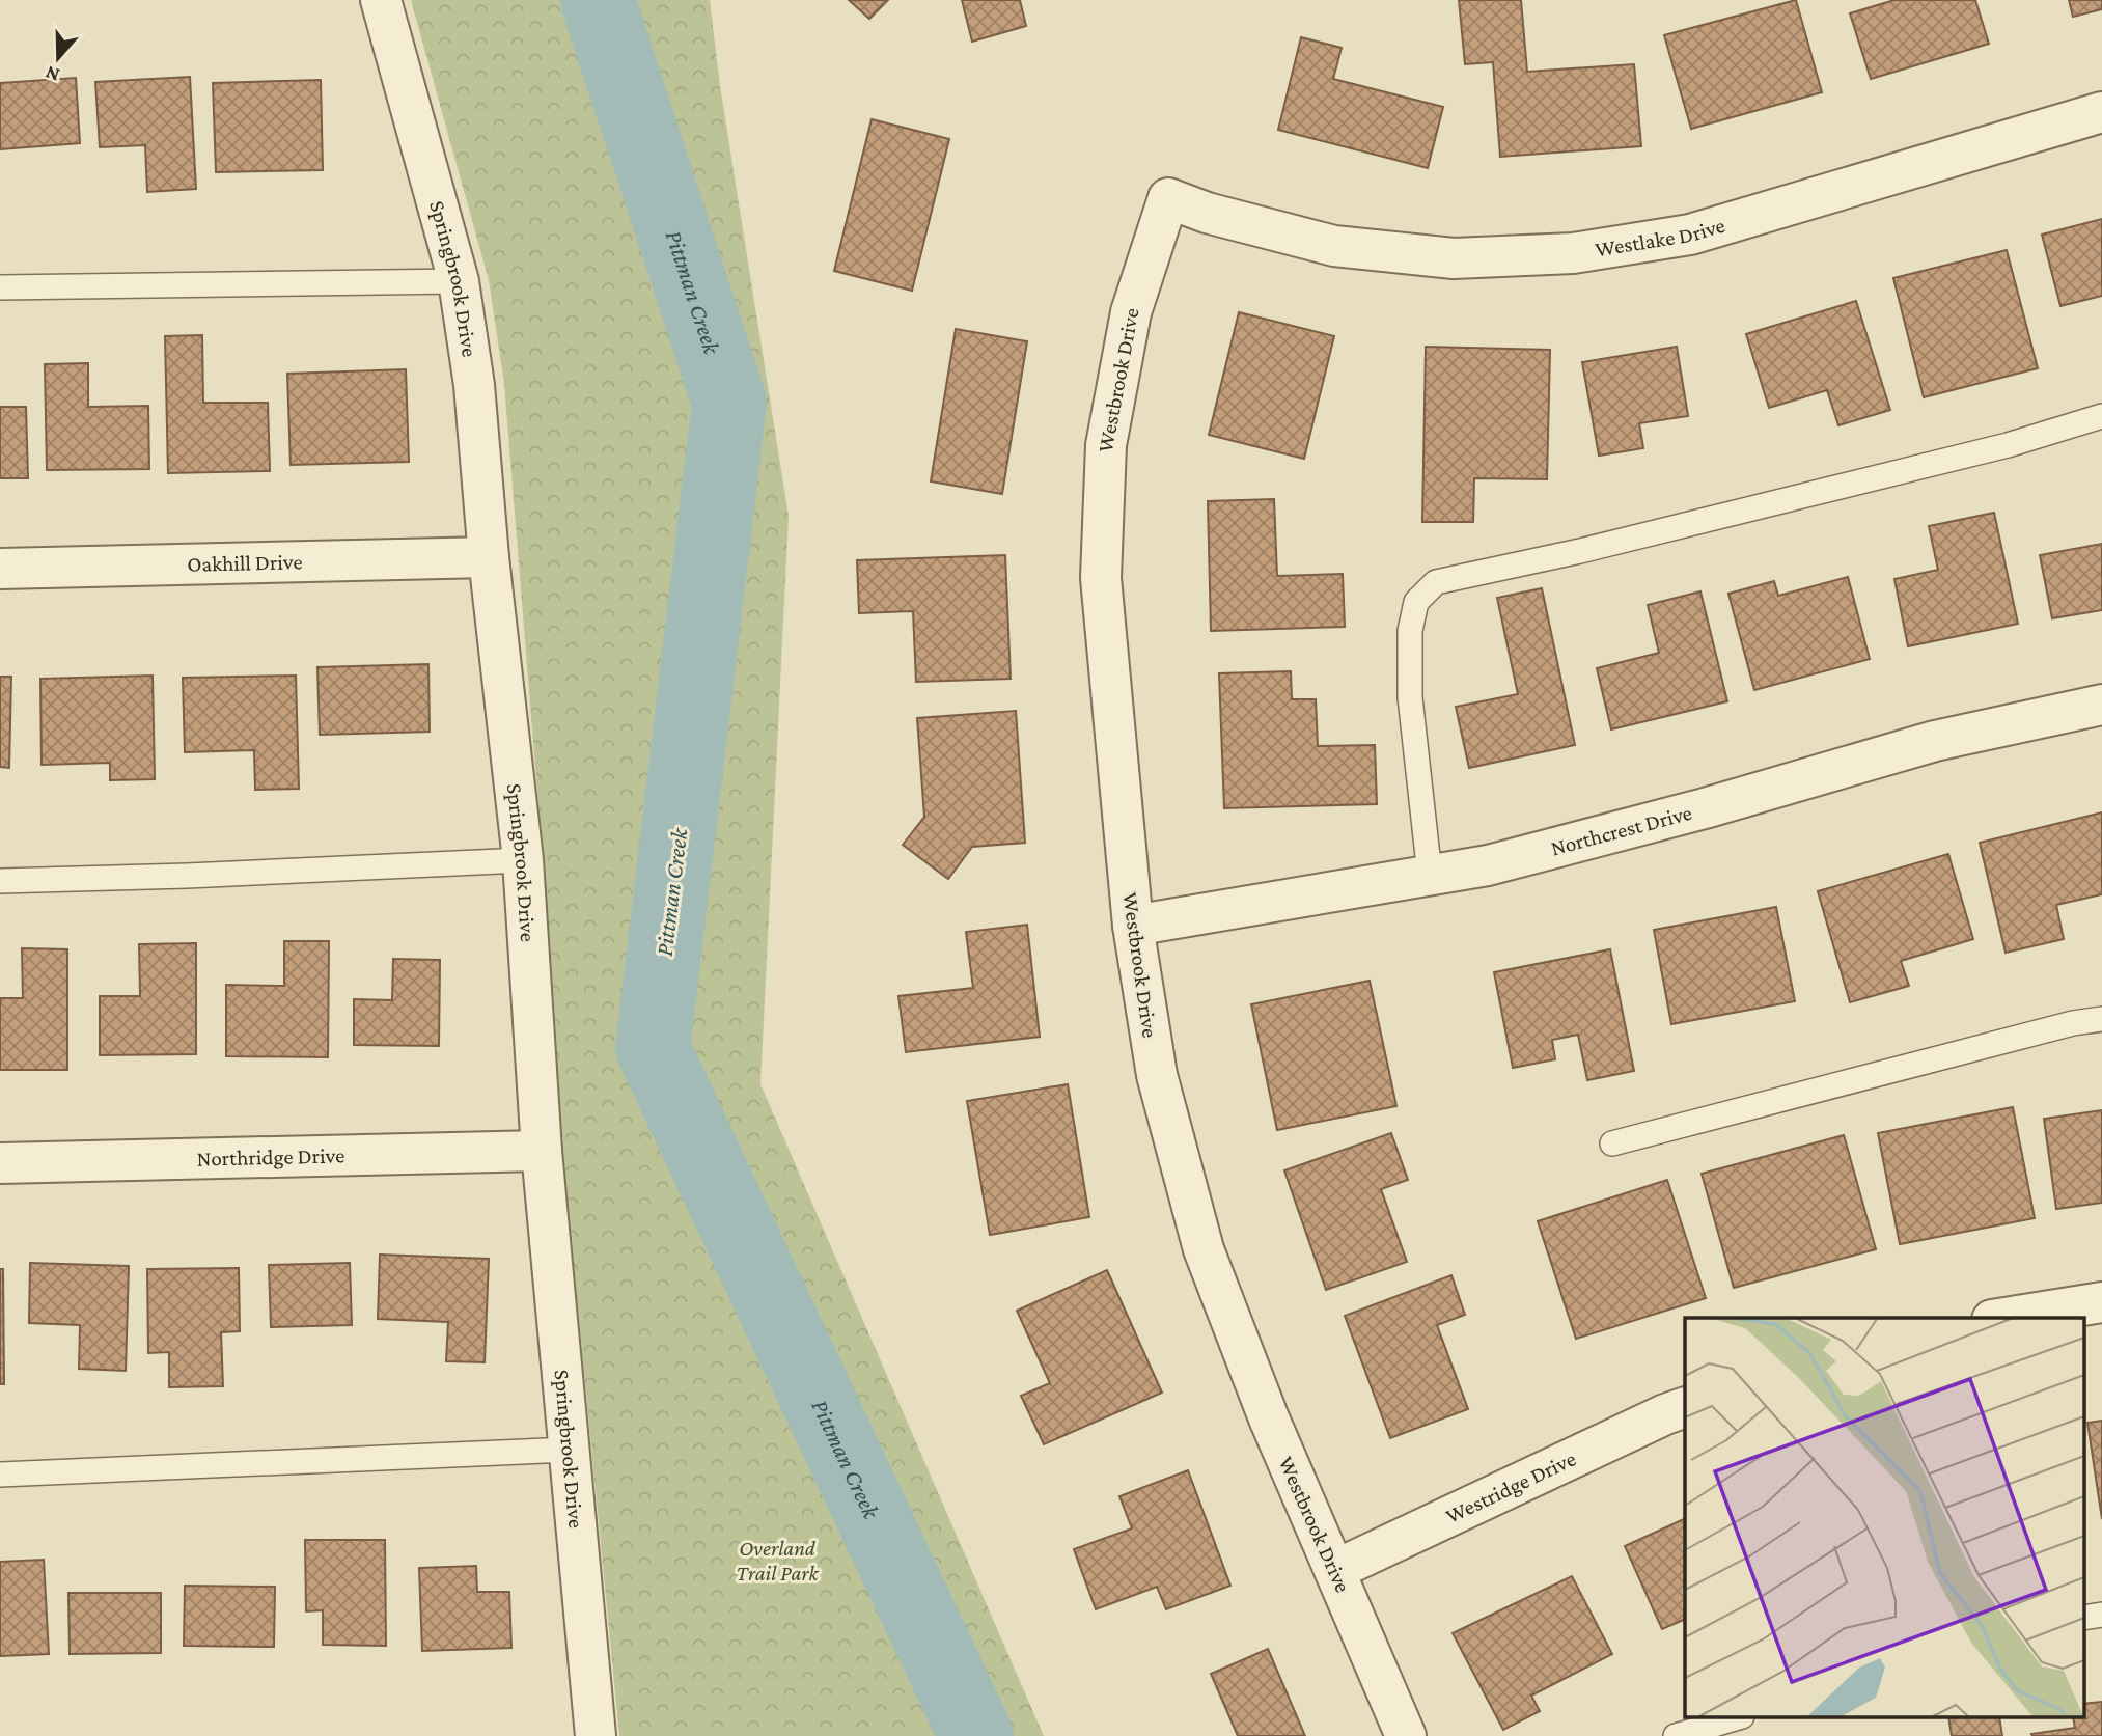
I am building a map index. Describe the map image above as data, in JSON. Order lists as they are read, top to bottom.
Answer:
{
  "streets": {
    "street": [
      "Westlake Drive",
      "Springbrook Drive",
      "Westbrook Drive",
      "Oakhill Drive",
      "Northcrest Drive",
      "Northridge Drive",
      "Westridge Drive"
    ]
  },
  "crossings": [
    ["Westlake Drive", "Westbrook Drive"],
    ["Springbrook Drive", "Oakhill Drive"],
    ["Springbrook Drive", "Northridge Drive"],
    ["Westbrook Drive", "Northcrest Drive"],
    ["Westbrook Drive", "Westridge Drive"]
  ],
  "water": ["Pittman Creek"],
  "parks": ["Overland Trail Park"],
  "north": "bottom"
}
